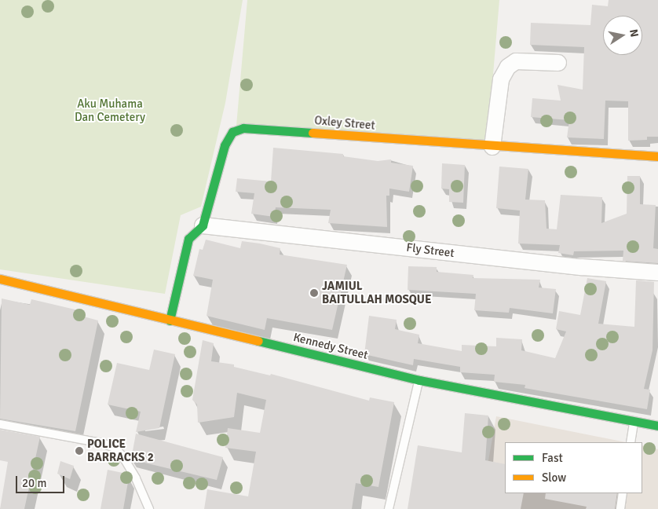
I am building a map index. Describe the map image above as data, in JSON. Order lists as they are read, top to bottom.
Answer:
{
  "streets": {
    "street": ["Oxley Street", "Fly Street", "Kennedy Street"]
  },
  "crossings": [
    ["Oxley Street", "Fly Street"]
  ],
  "parks": ["Aku Muhama Dan Cemetery"],
  "places": ["JAMIUL BAITULLAH MOSQUE", "POLICE BARRACKS 2"],
  "legend": ["Fast", "Slow"],
  "scale_bar": "20 m",
  "north": "right"
}
